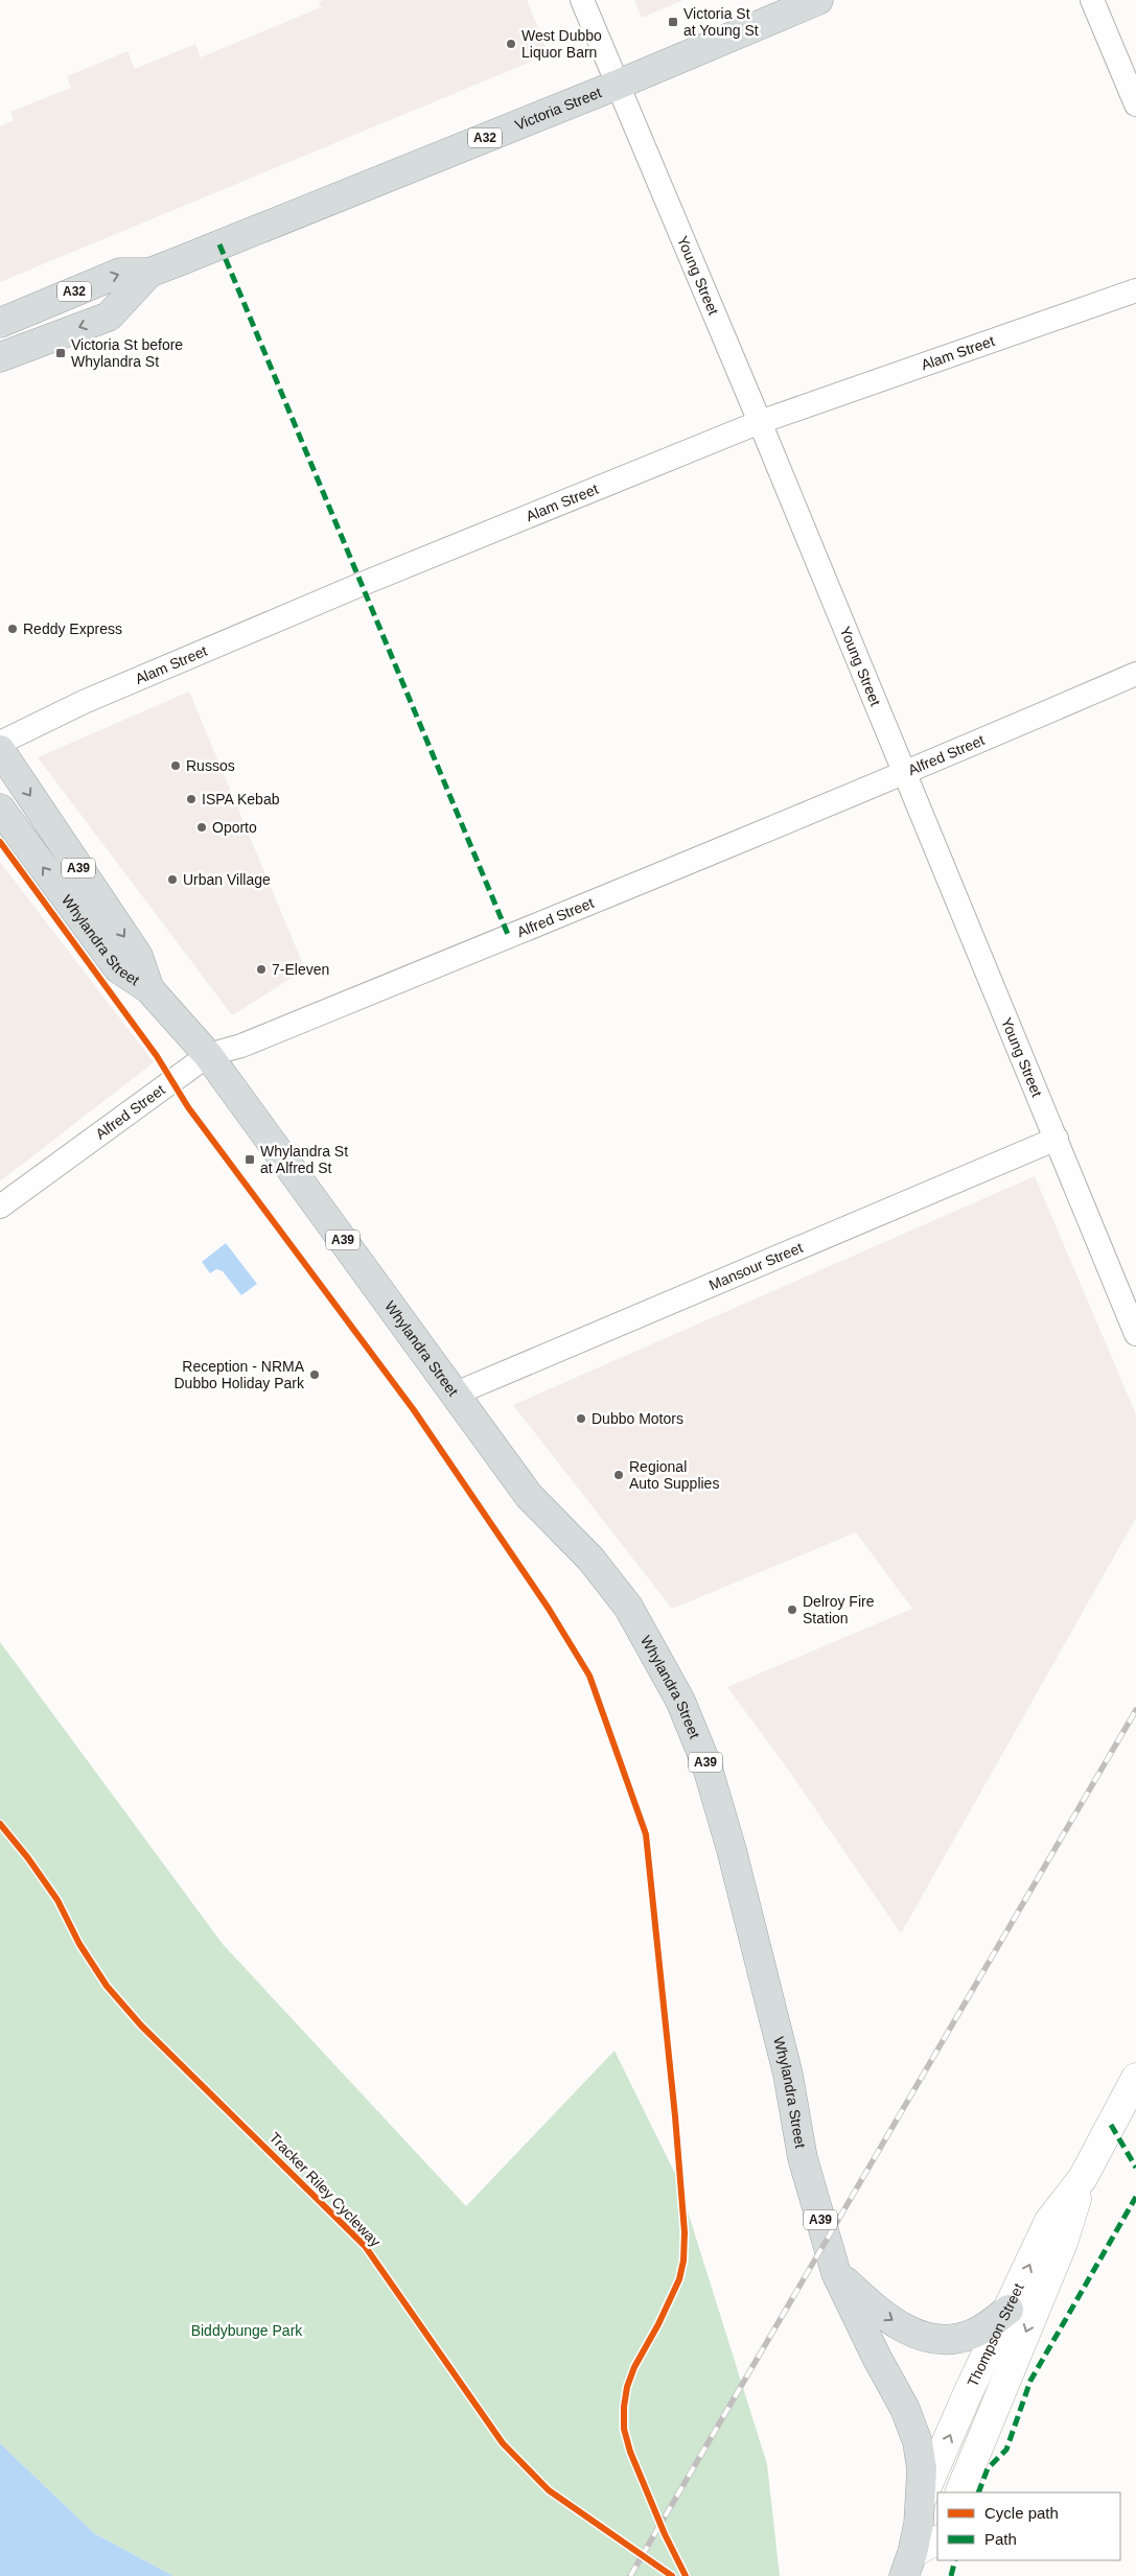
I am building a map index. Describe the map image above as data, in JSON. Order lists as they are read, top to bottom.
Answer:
{
  "streets": {
    "highway": [
      "Victoria Street",
      "A32",
      "A39",
      "Whylandra Street"
    ],
    "street": [
      "Young Street",
      "Alam Street",
      "Alfred Street",
      "Mansour Street",
      "Thompson Street"
    ],
    "cycle path": ["Tracker Riley Cycleway"]
  },
  "crossings": [
    ["Victoria Street", "Young Street"],
    ["Young Street", "Alam Street"],
    ["Young Street", "Alfred Street"],
    ["Young Street", "Mansour Street"],
    ["Alfred Street", "Whylandra Street"],
    ["Whylandra Street", "Mansour Street"],
    ["Whylandra Street", "Thompson Street"]
  ],
  "parks": ["Biddybunge Park"],
  "places": {
    "transit": ["Victoria St at Young St", "Victoria St before Whylandra St", "Whylandra St at Alfred St"],
    "other": [
      "West Dubbo Liquor Barn",
      "Reddy Express",
      "Russos",
      "ISPA Kebab",
      "Oporto",
      "Urban Village",
      "7-Eleven",
      "Reception - NRMA Dubbo Holiday Park",
      "Dubbo Motors",
      "Regional Auto Supplies",
      "Delroy Fire Station"
    ]
  },
  "legend": ["Cycle path", "Path"]
}
